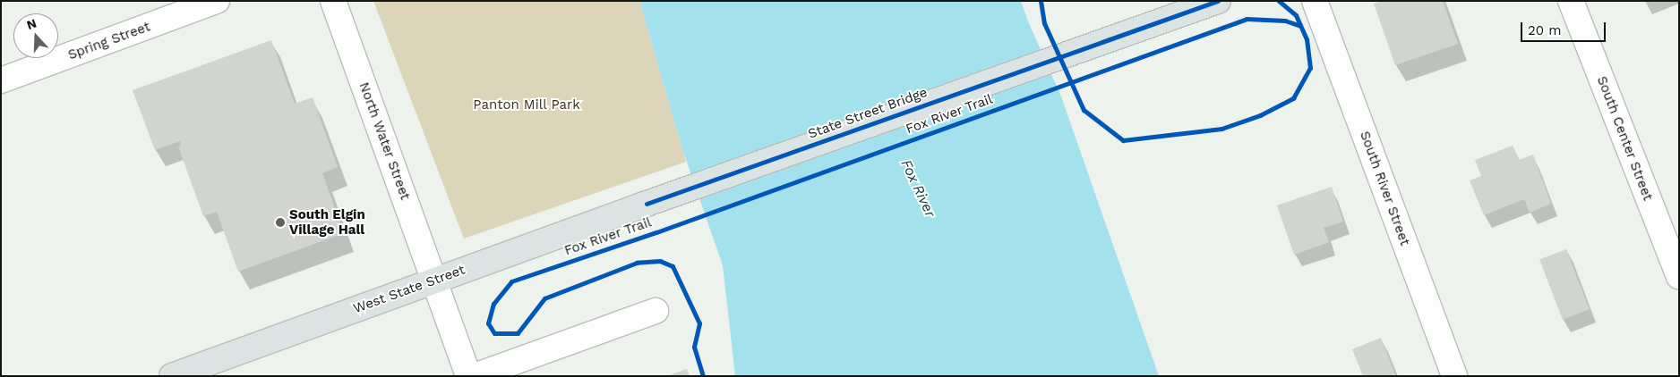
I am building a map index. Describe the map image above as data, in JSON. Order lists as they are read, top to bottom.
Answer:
{
  "streets": {
    "main road": ["State Street Bridge", "West State Street"],
    "street": [
      "Spring Street",
      "South Center Street",
      "North Water Street",
      "South River Street"
    ],
    "cycle path": ["Fox River Trail"]
  },
  "crossings": [
    ["State Street Bridge", "West State Street"],
    ["North Water Street", "West State Street"]
  ],
  "water": ["Fox River"],
  "parks": ["Panton Mill Park"],
  "places": ["South Elgin Village Hall"],
  "scale_bar": "20 m",
  "north": "top"
}
